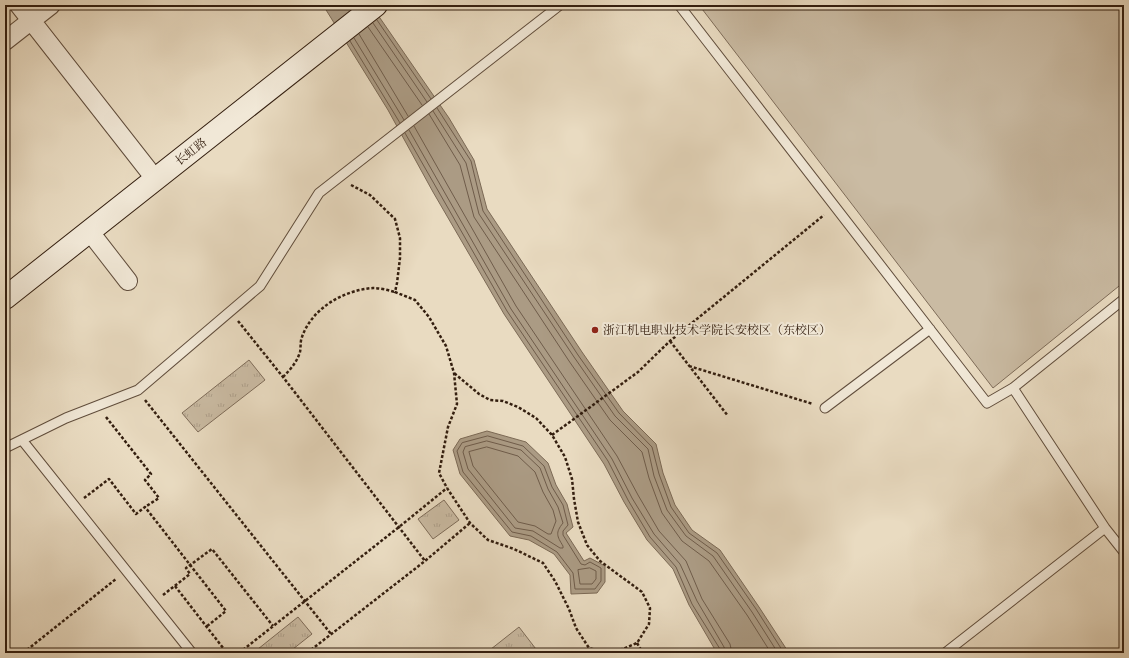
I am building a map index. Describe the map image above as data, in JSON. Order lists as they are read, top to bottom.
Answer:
{
  "streets": {
    "main road": ["长虹路"]
  },
  "places": ["浙江机电职业技术学院长安校区（东校区）"]
}
